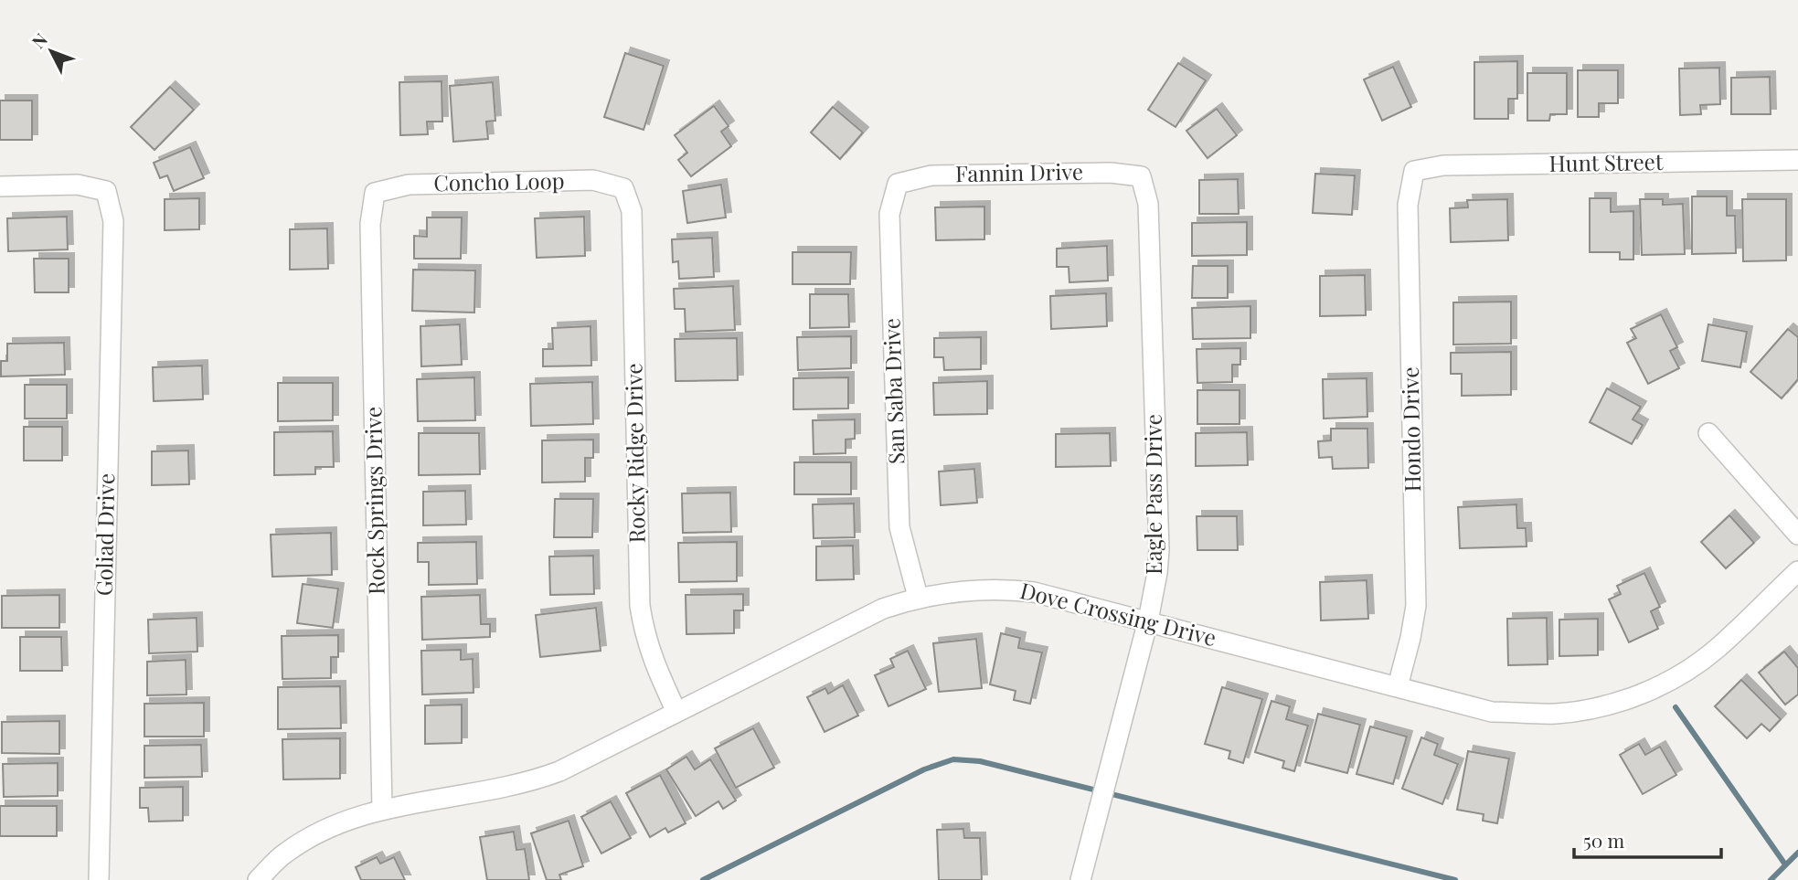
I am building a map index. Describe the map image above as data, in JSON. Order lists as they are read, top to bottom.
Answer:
{
  "streets": {
    "street": [
      "Hunt Street",
      "Fannin Drive",
      "Concho Loop",
      "San Saba Drive",
      "Hondo Drive",
      "Rocky Ridge Drive",
      "Eagle Pass Drive",
      "Rock Springs Drive",
      "Goliad Drive",
      "Dove Crossing Drive"
    ]
  },
  "crossings": [
    ["Hunt Street", "Hondo Drive"],
    ["Fannin Drive", "San Saba Drive"],
    ["Fannin Drive", "Eagle Pass Drive"],
    ["Concho Loop", "Rocky Ridge Drive"],
    ["Concho Loop", "Rock Springs Drive"],
    ["San Saba Drive", "Dove Crossing Drive"],
    ["Hondo Drive", "Dove Crossing Drive"],
    ["Rocky Ridge Drive", "Dove Crossing Drive"],
    ["Eagle Pass Drive", "Dove Crossing Drive"],
    ["Rock Springs Drive", "Dove Crossing Drive"]
  ],
  "scale_bar": "50 m",
  "north": "top left"
}
